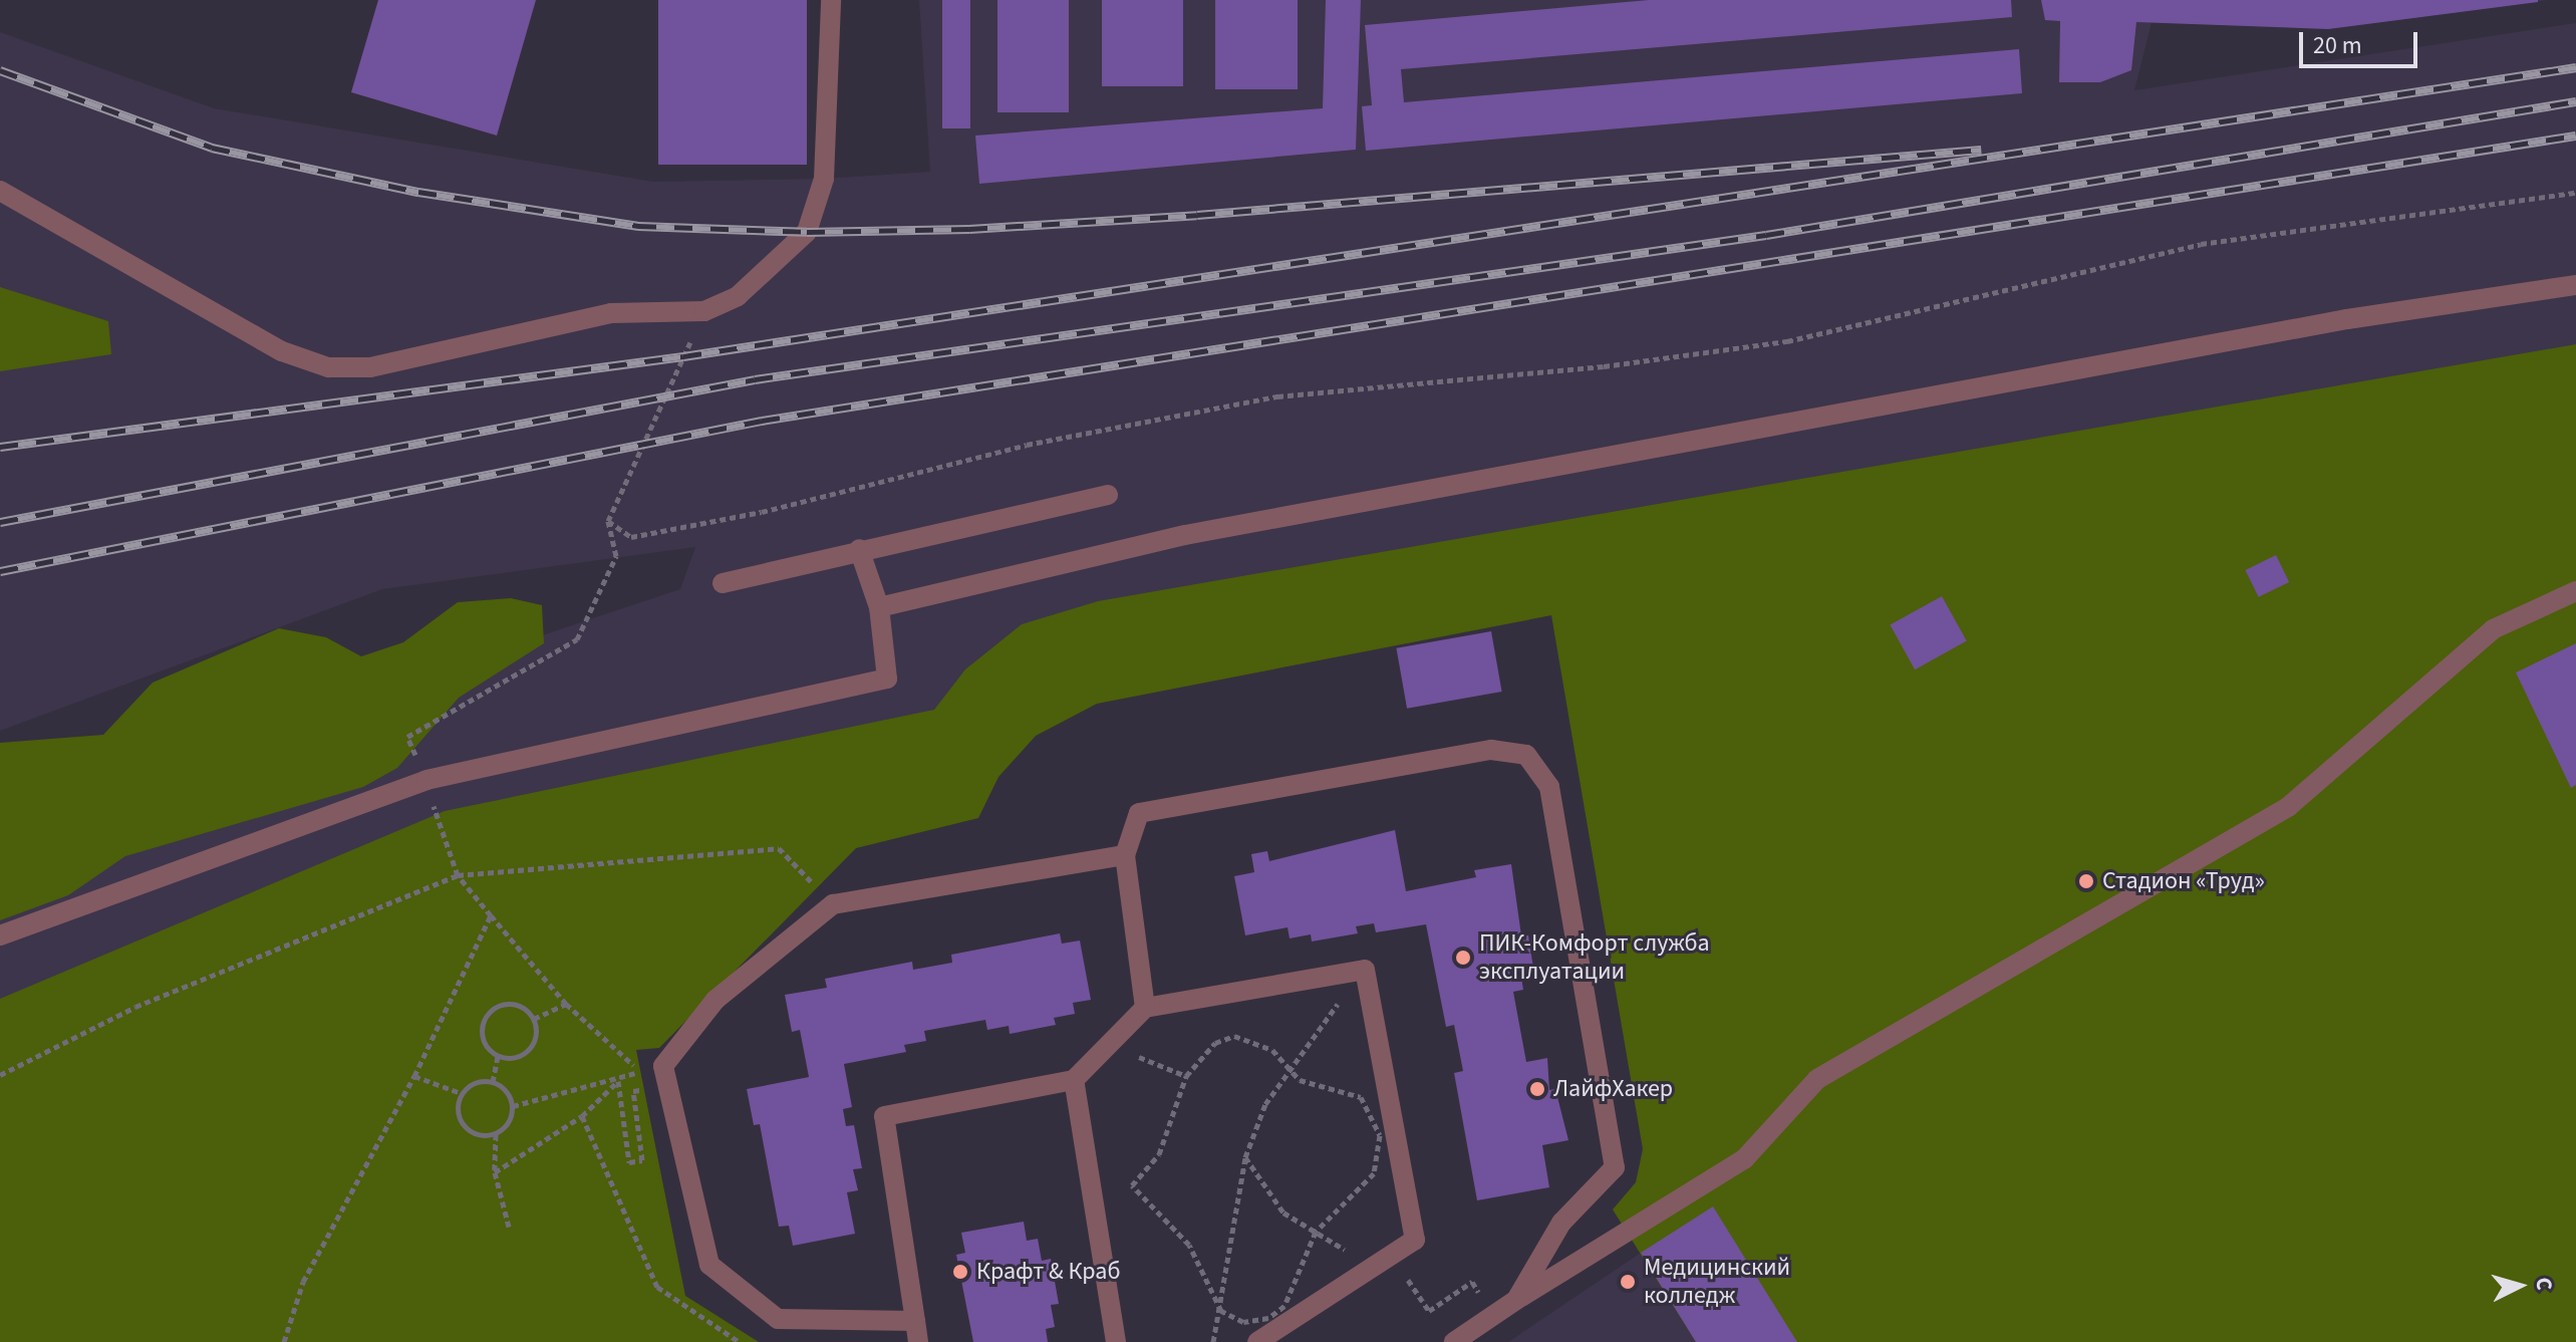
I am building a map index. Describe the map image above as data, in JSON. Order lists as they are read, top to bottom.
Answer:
{
  "places": [
    "Стадион «Труд»",
    "ПИК-Комфорт служба эксплуатации",
    "ЛайфХакер",
    "Крафт & Краб",
    "Медицинский колледж"
  ],
  "scale_bar": "20 m",
  "north": "right"
}
